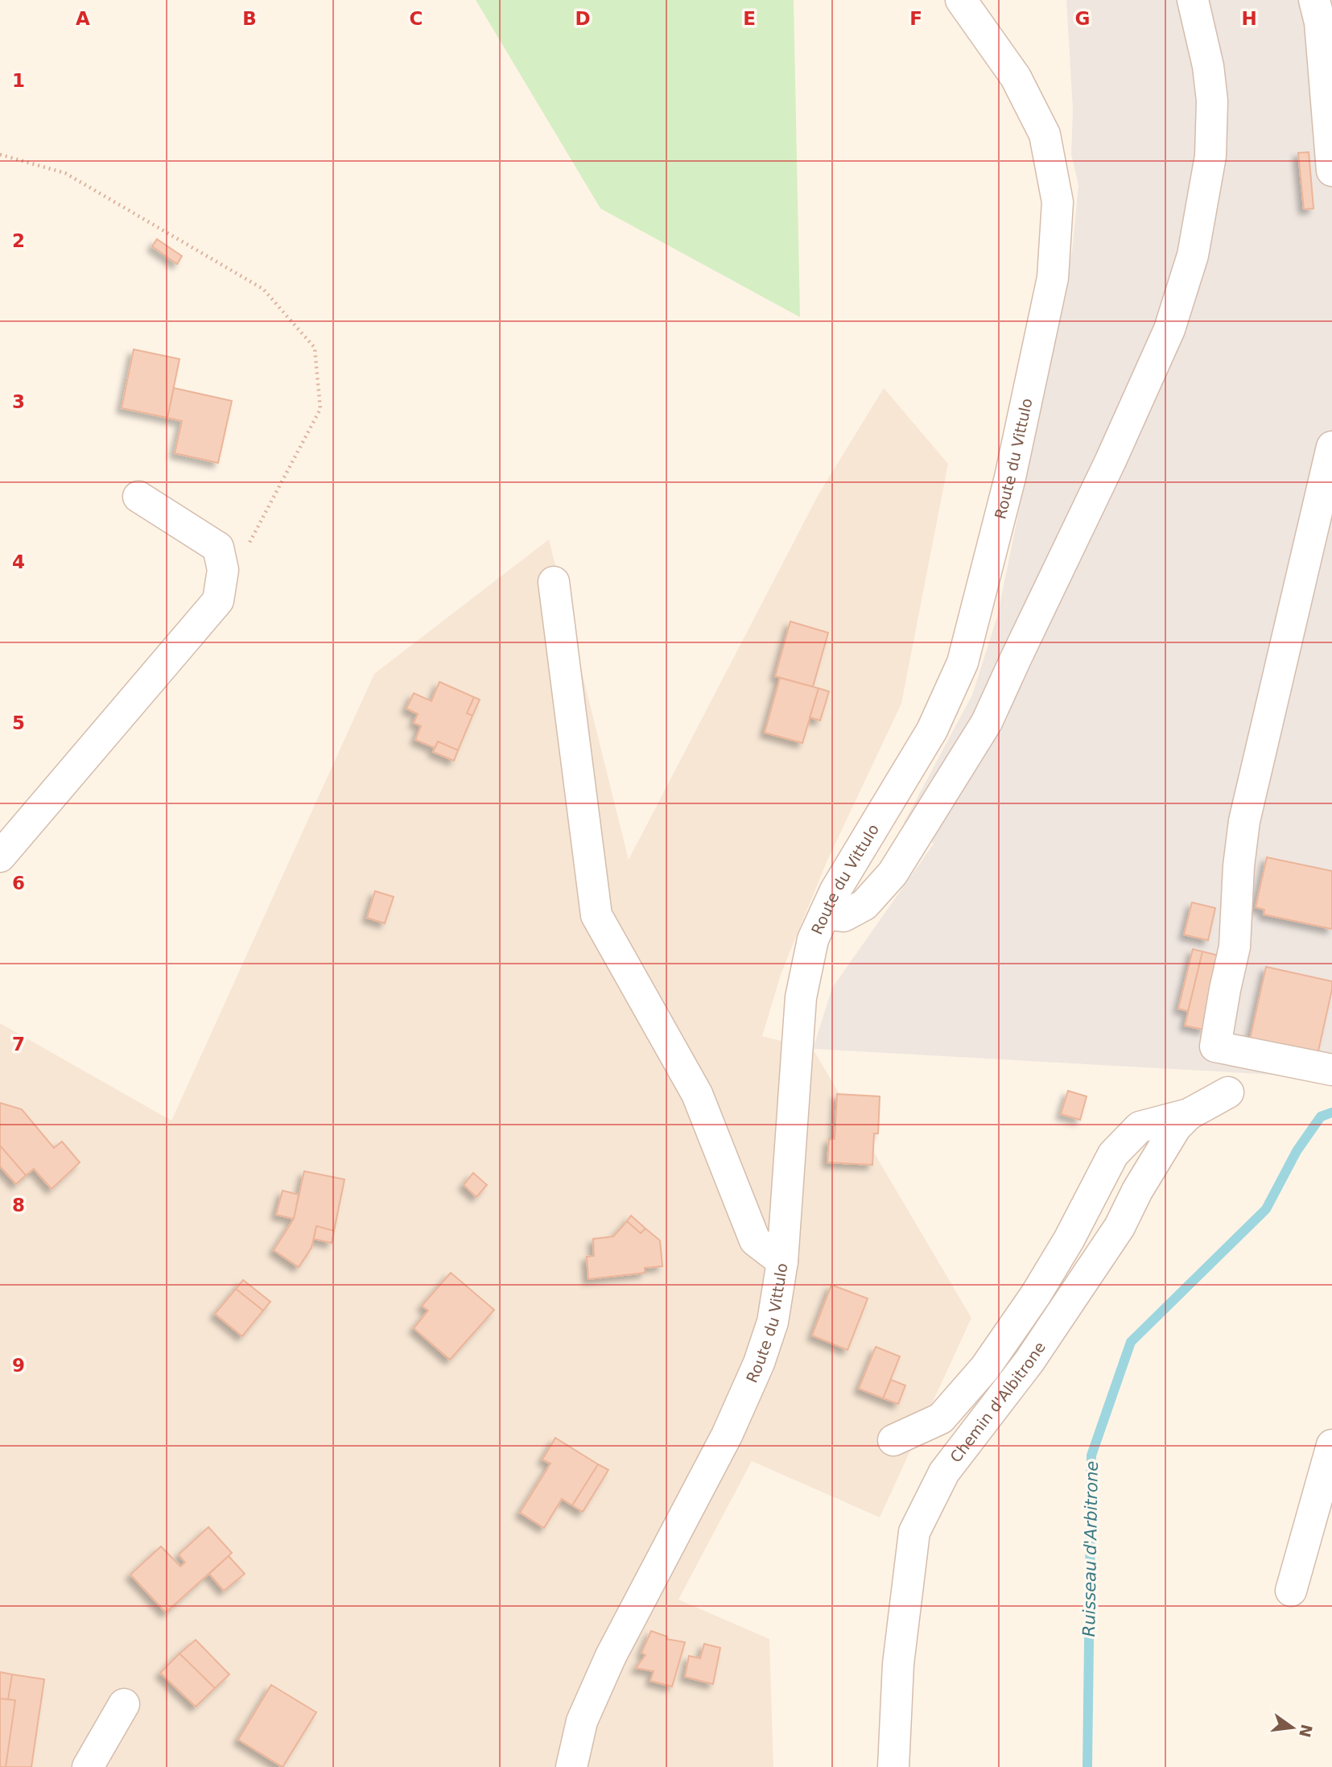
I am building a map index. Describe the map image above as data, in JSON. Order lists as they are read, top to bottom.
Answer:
{
  "streets": {
    "street": ["Route du Vittulo", "Chemin d'Albitrone"]
  },
  "water": ["Ruisseau d'Arbitrone"],
  "north": "right",
  "grid": {
    "columns": [
      "A",
      "B",
      "C",
      "D",
      "E",
      "F",
      "G",
      "H"
    ],
    "rows": [
      "1",
      "2",
      "3",
      "4",
      "5",
      "6",
      "7",
      "8",
      "9"
    ]
  }
}
